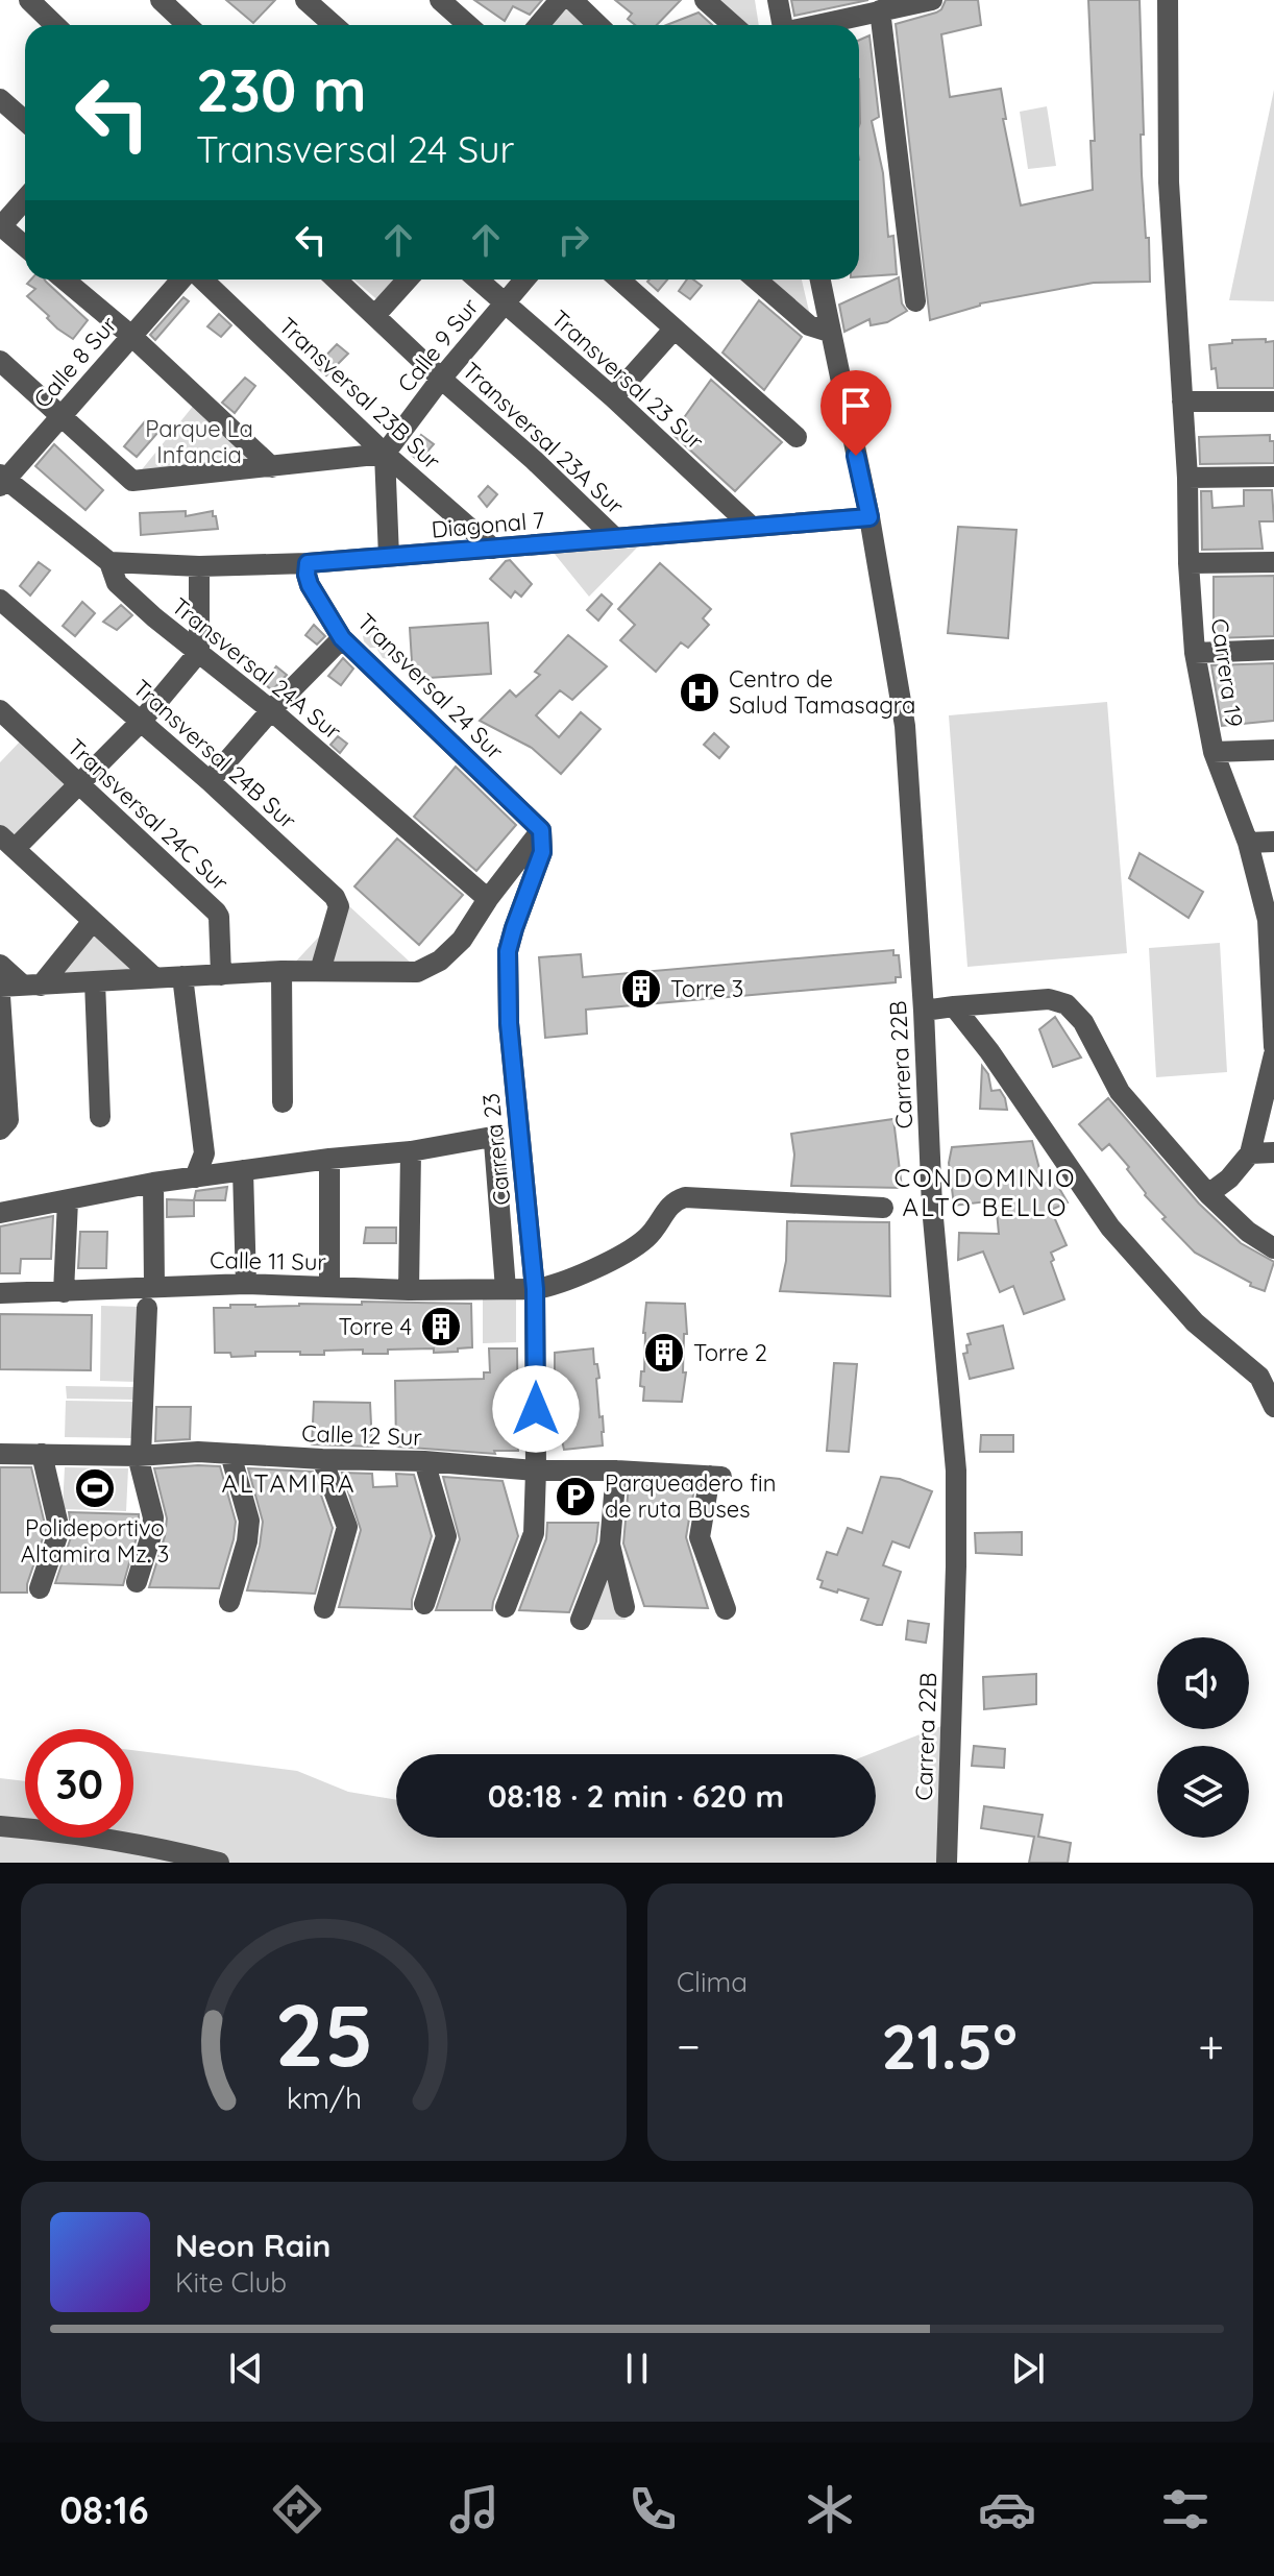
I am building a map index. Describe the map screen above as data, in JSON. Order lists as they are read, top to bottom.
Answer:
{
  "streets": {
    "street": [
      "Calle 9 Sur",
      "Calle 8 Sur",
      "Transversal 23 Sur",
      "Transversal 23B Sur",
      "Transversal 23A Sur",
      "Diagonal 7",
      "Transversal 24A Sur",
      "Carrera 19",
      "Transversal 24 Sur",
      "Transversal 24B Sur",
      "Transversal 24C Sur",
      "Carrera 22B",
      "Carrera 23",
      "Calle 11 Sur",
      "Calle 12 Sur"
    ]
  },
  "crossings": [
    ["Calle 9 Sur", "Transversal 23 Sur"],
    ["Calle 9 Sur", "Transversal 23B Sur"],
    ["Calle 9 Sur", "Transversal 23A Sur"],
    ["Calle 8 Sur", "Transversal 24A Sur"],
    ["Transversal 23 Sur", "Diagonal 7"],
    ["Transversal 23B Sur", "Diagonal 7"],
    ["Transversal 23A Sur", "Diagonal 7"],
    ["Diagonal 7", "Transversal 24A Sur"],
    ["Diagonal 7", "Transversal 24 Sur"],
    ["Diagonal 7", "Carrera 22B"],
    ["Transversal 24 Sur", "Carrera 23"],
    ["Carrera 23", "Calle 11 Sur"],
    ["Carrera 23", "Calle 12 Sur"]
  ],
  "districts": ["CONDOMINIO ALTO BELLO", "ALTAMIRA"],
  "parks": ["Parque La Infancia"],
  "places": {
    "hospital": ["Centro de Salud Tamasagra"],
    "building": ["Torre 3", "Torre 4", "Torre 2"],
    "sports": ["Polideportivo Altamira Mz. 3"],
    "parking": ["Parqueadero fin de ruta Buses"]
  },
  "page": {
    "turn": ["230 m", "Transversal 24 Sur"],
    "limit": "30",
    "trip": "08:18 · 2 min · 620 m",
    "tile": "Clima",
    "heat": ["−", "21.5°", "+"],
    "song": ["Neon Rain", "Kite Club"],
    "tabs": "08:16",
    "gauge": ["25", "km/h"]
  }
}
